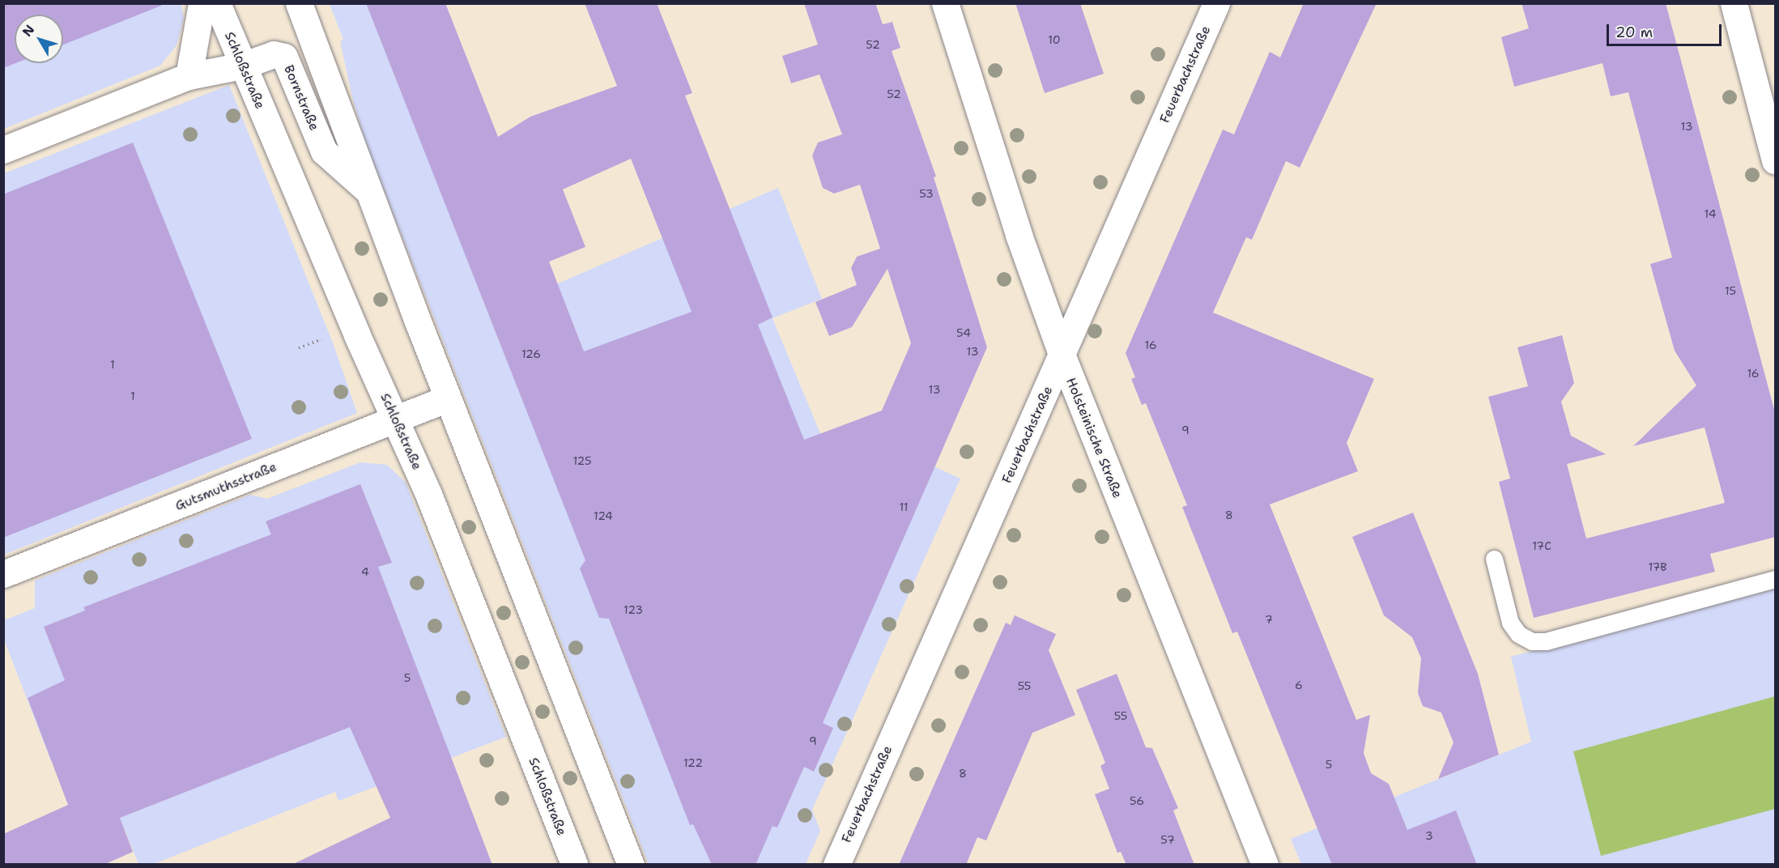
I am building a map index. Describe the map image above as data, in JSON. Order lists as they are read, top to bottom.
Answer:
{
  "streets": {
    "street": [
      "Schloßstraße",
      "Feuerbachstraße",
      "Bornstraße",
      "Holsteinische Straße",
      "Gutsmuthsstraße"
    ]
  },
  "crossings": [
    ["Schloßstraße", "Bornstraße"],
    ["Schloßstraße", "Gutsmuthsstraße"],
    ["Feuerbachstraße", "Holsteinische Straße"]
  ],
  "house_numbers": [
    "10",
    "52",
    "52",
    "13",
    "53",
    "14",
    "15",
    "54",
    "16",
    "13",
    "126",
    "1",
    "16",
    "13",
    "1",
    "9",
    "125",
    "11",
    "8",
    "124",
    "17C",
    "17B",
    "4",
    "123",
    "7",
    "5",
    "6",
    "55",
    "55",
    "9",
    "122",
    "5",
    "8",
    "56",
    "3",
    "57"
  ],
  "scale_bar": "20 m",
  "north": "top left"
}
